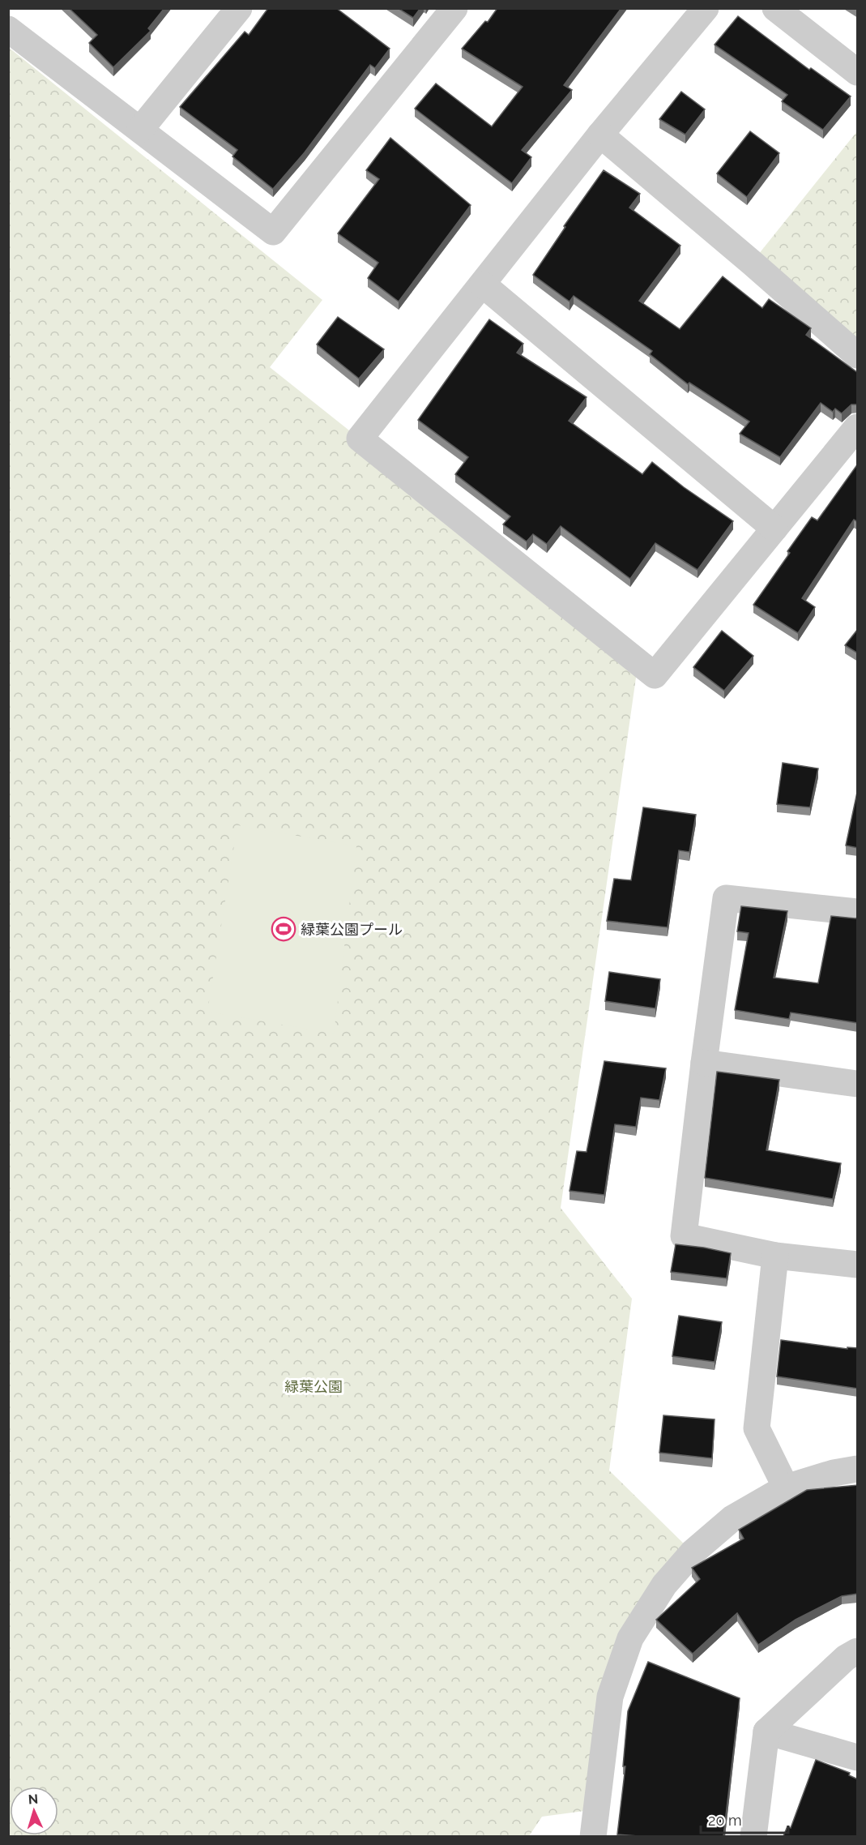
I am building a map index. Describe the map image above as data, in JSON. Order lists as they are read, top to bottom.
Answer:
{
  "parks": ["緑葉公園"],
  "places": {
    "sports": ["緑葉公園プール"]
  },
  "scale_bar": "20 m",
  "north": "top"
}
